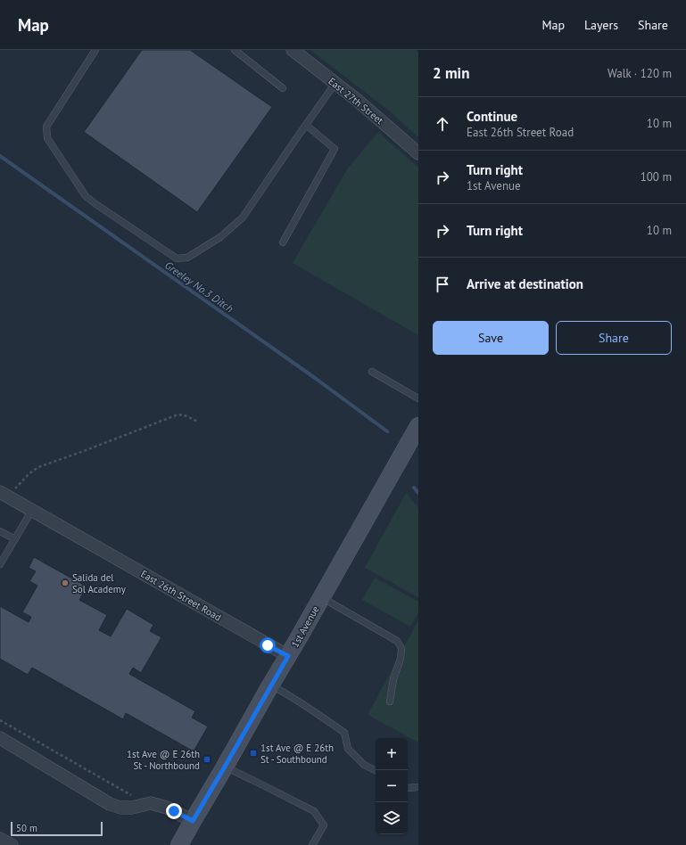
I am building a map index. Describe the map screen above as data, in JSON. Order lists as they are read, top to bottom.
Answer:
{
  "streets": {
    "main road": ["1st Avenue"],
    "street": ["East 27th Street", "East 26th Street Road"]
  },
  "crossings": [
    ["East 26th Street Road", "1st Avenue"]
  ],
  "water": ["Greeley No.3 Ditch"],
  "places": {
    "other": ["Salida del Sol Academy"],
    "transit": ["1st Ave @ E 26th St - Southbound", "1st Ave @ E 26th St - Northbound"]
  },
  "scale_bar": "50 m",
  "page": {
    "header": "Map",
    "nav": ["Map", "Layers", "Share"],
    "heading": ["2 min", "Walk · 120 m"],
    "list": [
      ["Continue", "East 26th Street Road", "10 m"],
      ["Turn right", "1st Avenue", "100 m"],
      ["Turn right", "10 m"],
      "Arrive at destination"
    ],
    "buttons": ["Save", "Share"],
    "map_buttons": ["+", "−"],
    "scale": "50 m"
  }
}
